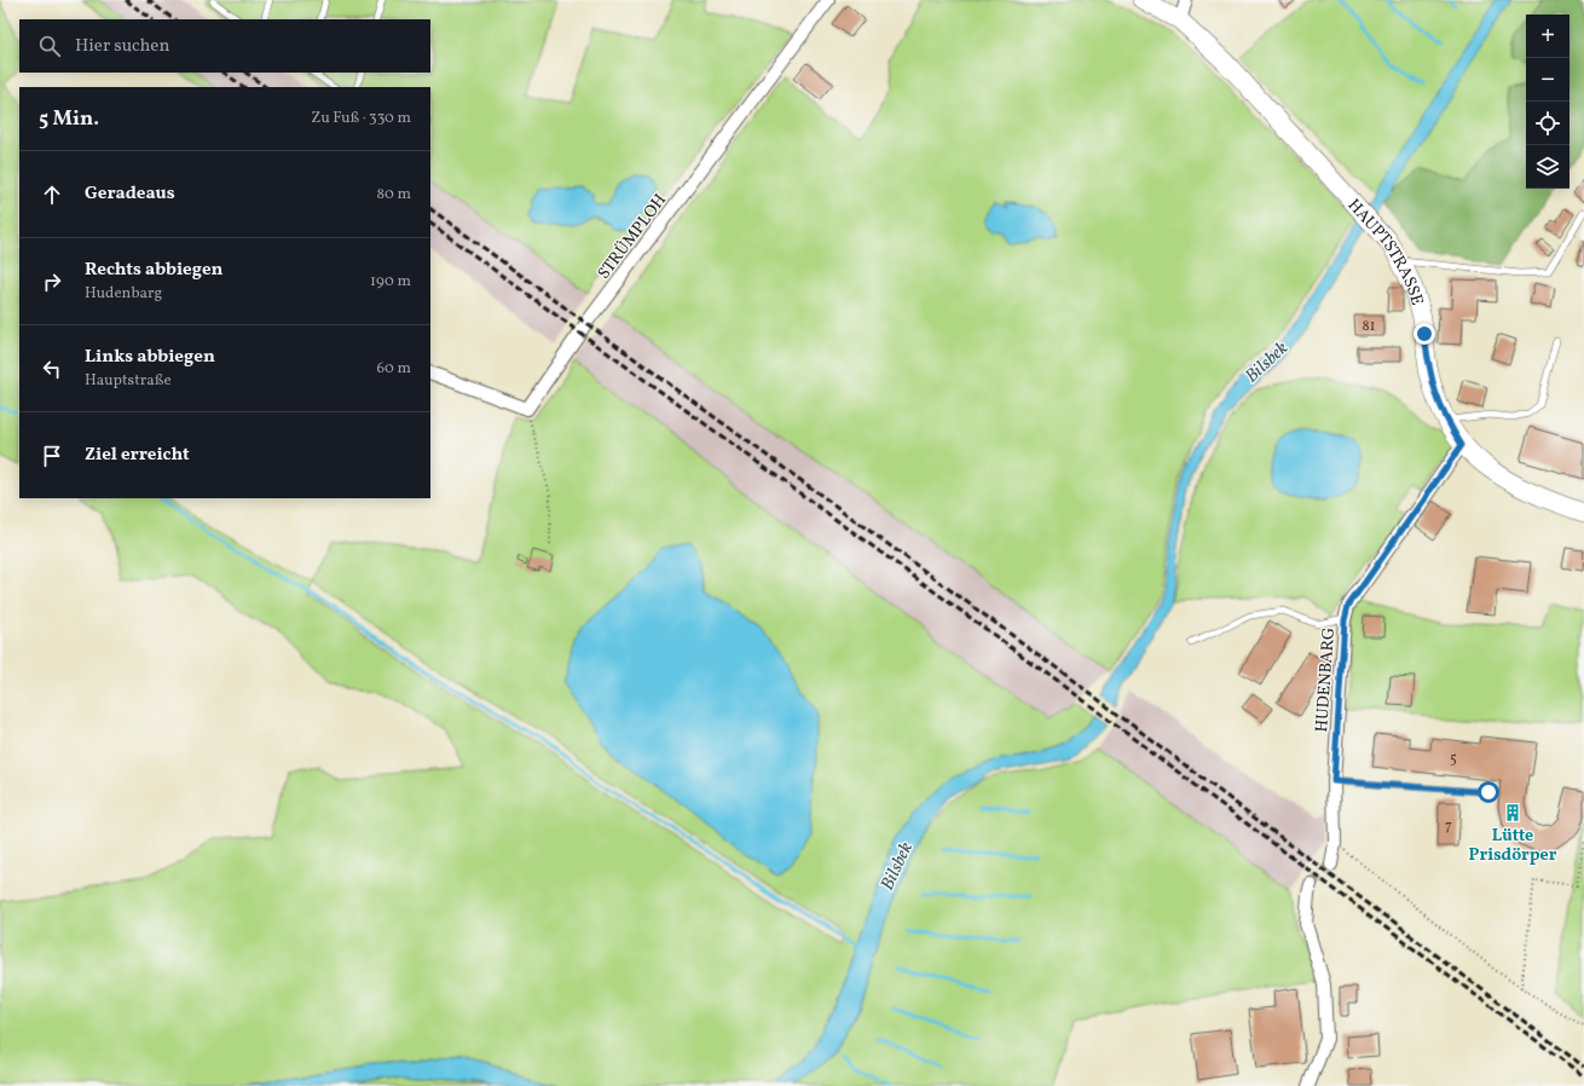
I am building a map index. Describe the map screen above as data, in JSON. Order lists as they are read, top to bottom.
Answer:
{
  "streets": {
    "main road": ["HAUPTSTRASSE"],
    "street": ["STRÜMPLOH", "HUDENBARG"]
  },
  "crossings": [
    ["HAUPTSTRASSE", "HUDENBARG"]
  ],
  "water": ["Bilsbek"],
  "places": {
    "building": ["Lütte Prisdörper"]
  },
  "house_numbers": ["81", "5", "7"],
  "page": {
    "map_buttons": ["+", "−"],
    "search": "Hier suchen",
    "heading": ["5 Min.", "Zu Fuß · 330 m"],
    "list": [
      ["Geradeaus", "80 m"],
      ["Rechts abbiegen", "Hudenbarg", "190 m"],
      ["Links abbiegen", "Hauptstraße", "60 m"],
      "Ziel erreicht"
    ]
  }
}
